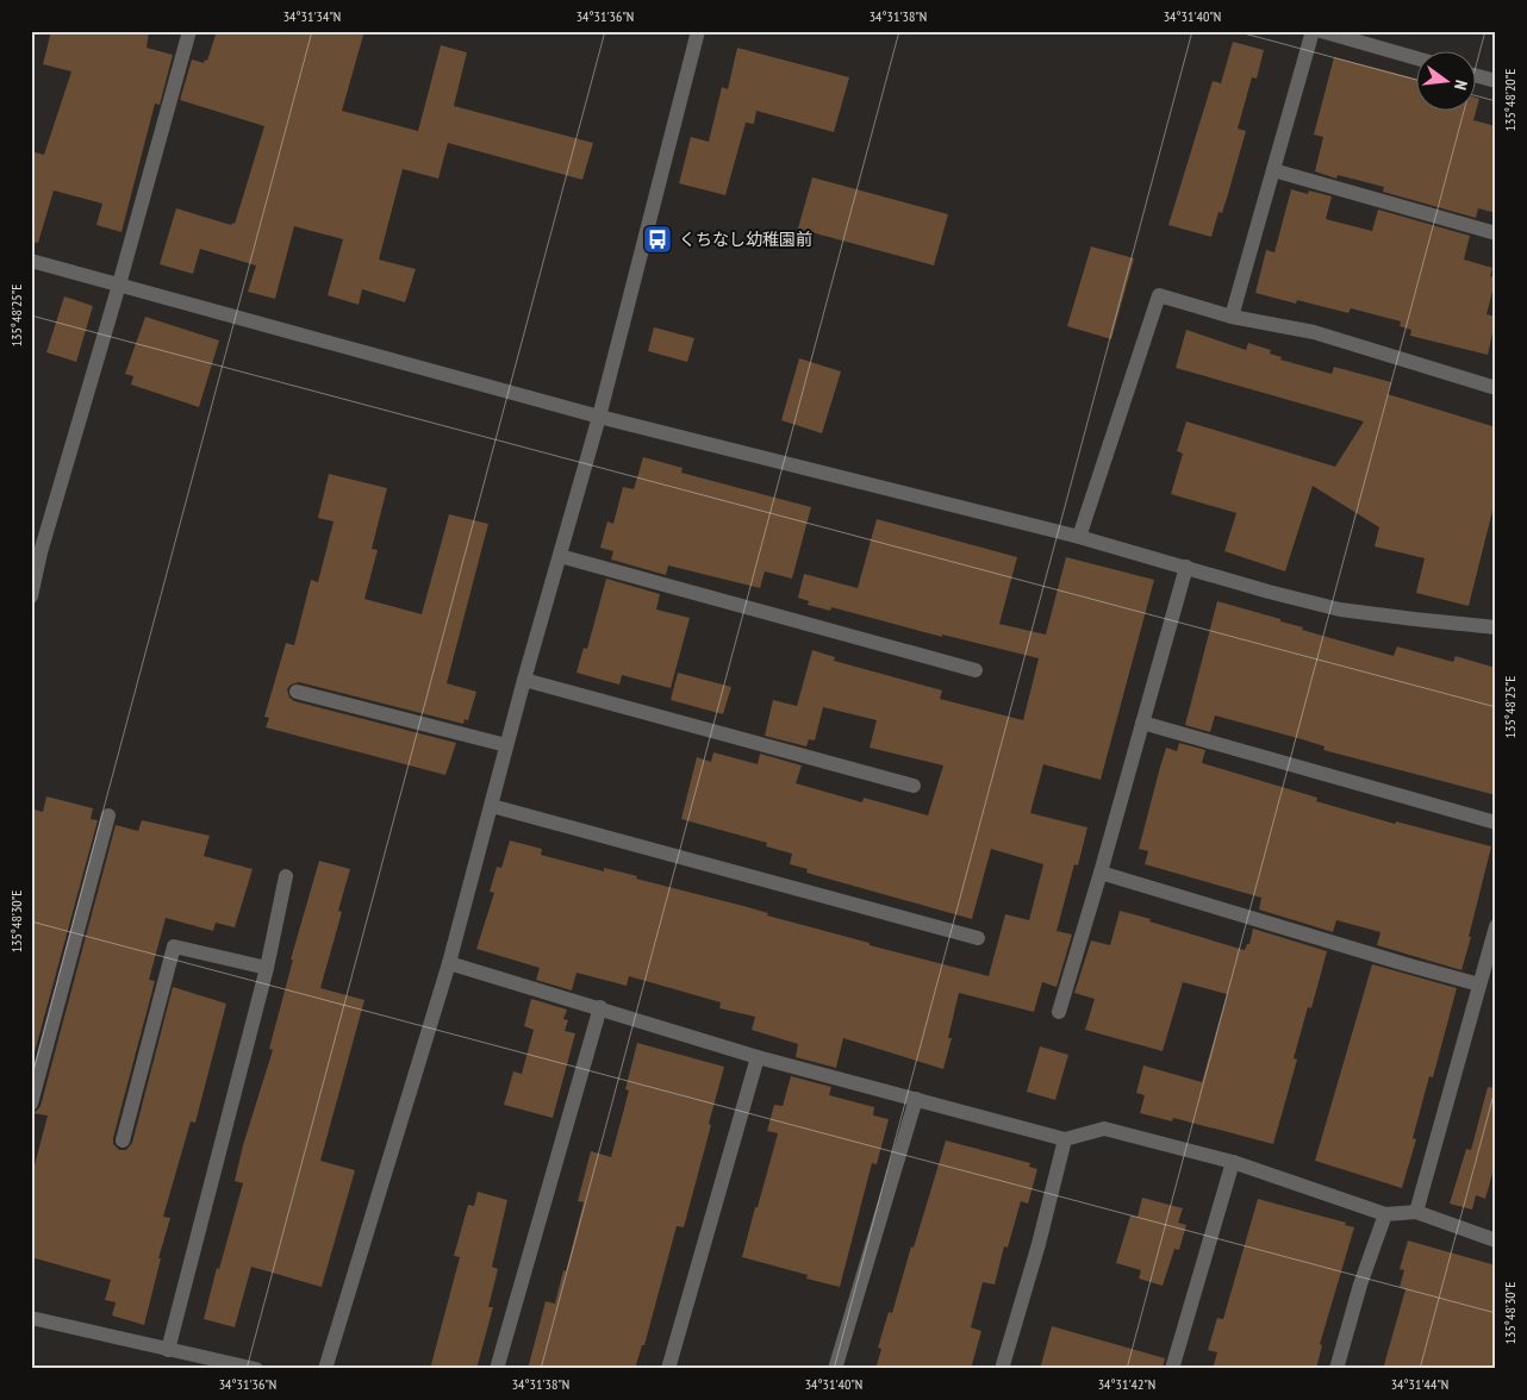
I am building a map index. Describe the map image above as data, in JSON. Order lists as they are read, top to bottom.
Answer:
{
  "places": {
    "bus stop": ["くちなし幼稚園前"]
  },
  "north": "right",
  "coordinates": [
    "34°31'34\"N",
    "34°31'36\"N",
    "34°31'38\"N",
    "34°31'40\"N",
    "135°48'20\"E",
    "135°48'25\"E",
    "135°48'30\"E",
    "34°31'42\"N",
    "34°31'44\"N"
  ]
}
